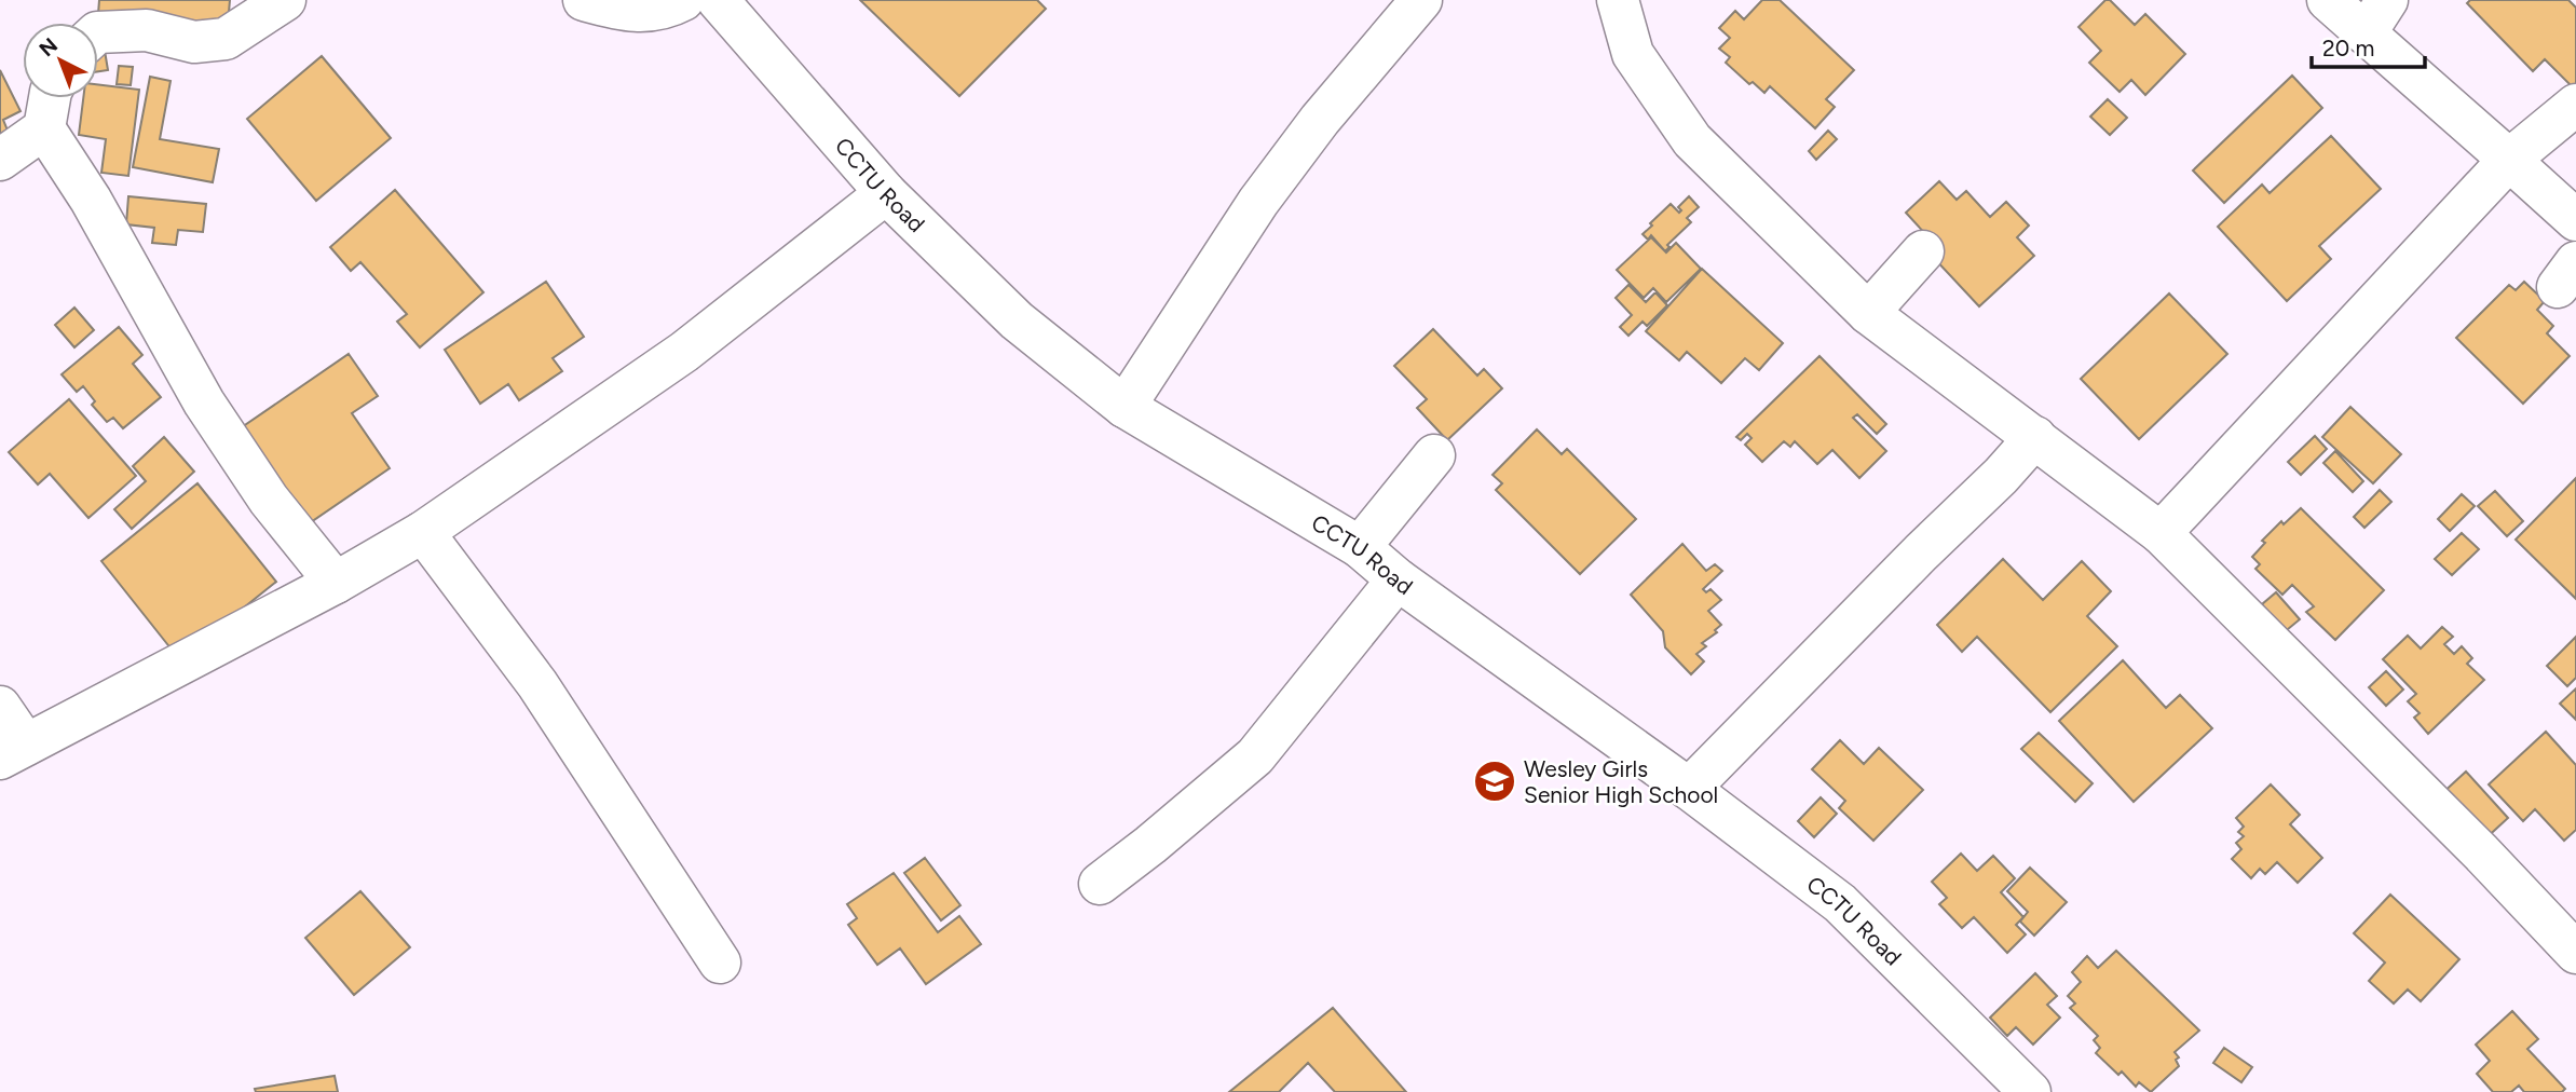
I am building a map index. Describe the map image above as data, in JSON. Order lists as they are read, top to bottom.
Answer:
{
  "streets": {
    "street": ["CCTU Road"]
  },
  "places": {
    "school or university": ["Wesley Girls Senior High School"]
  },
  "scale_bar": "20 m",
  "north": "top left"
}
